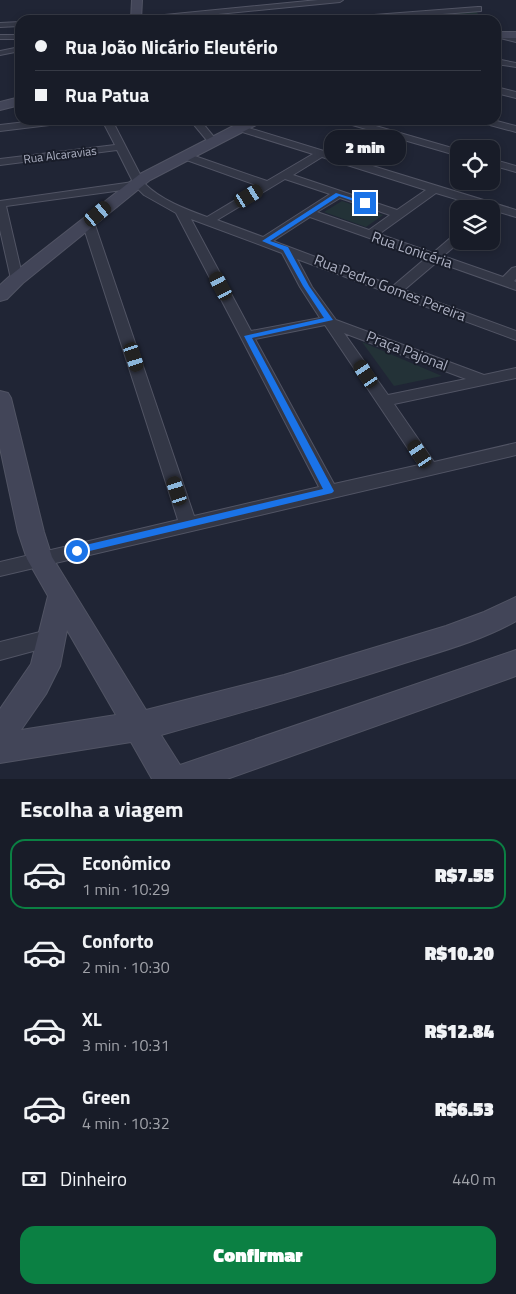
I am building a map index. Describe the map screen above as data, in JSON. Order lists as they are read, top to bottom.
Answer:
{
  "streets": {
    "street": [
      "Rua Alcaravias",
      "Rua Lonicéria",
      "Rua Pedro Gomes Pereira",
      "Praça Pajonal"
    ]
  },
  "crossings": [
    ["Rua Alcaravias", "Rua Pedro Gomes Pereira"]
  ],
  "page": {
    "banner": ["Rua João Nicário Eleutério", "Rua Patua"],
    "bubble": "2 min",
    "heading": "Escolha a viagem",
    "list": [
      {
        "name": "Econômico",
        "note": "1 min · 10:29",
        "value": "R$7.55"
      },
      {
        "name": "Conforto",
        "note": "2 min · 10:30",
        "value": "R$10.20"
      },
      {
        "name": "XL",
        "note": "3 min · 10:31",
        "value": "R$12.84"
      },
      {
        "name": "Green",
        "note": "4 min · 10:32",
        "value": "R$6.53"
      }
    ],
    "pay": ["Dinheiro", "440 m"],
    "buttons": "Confirmar"
  }
}
